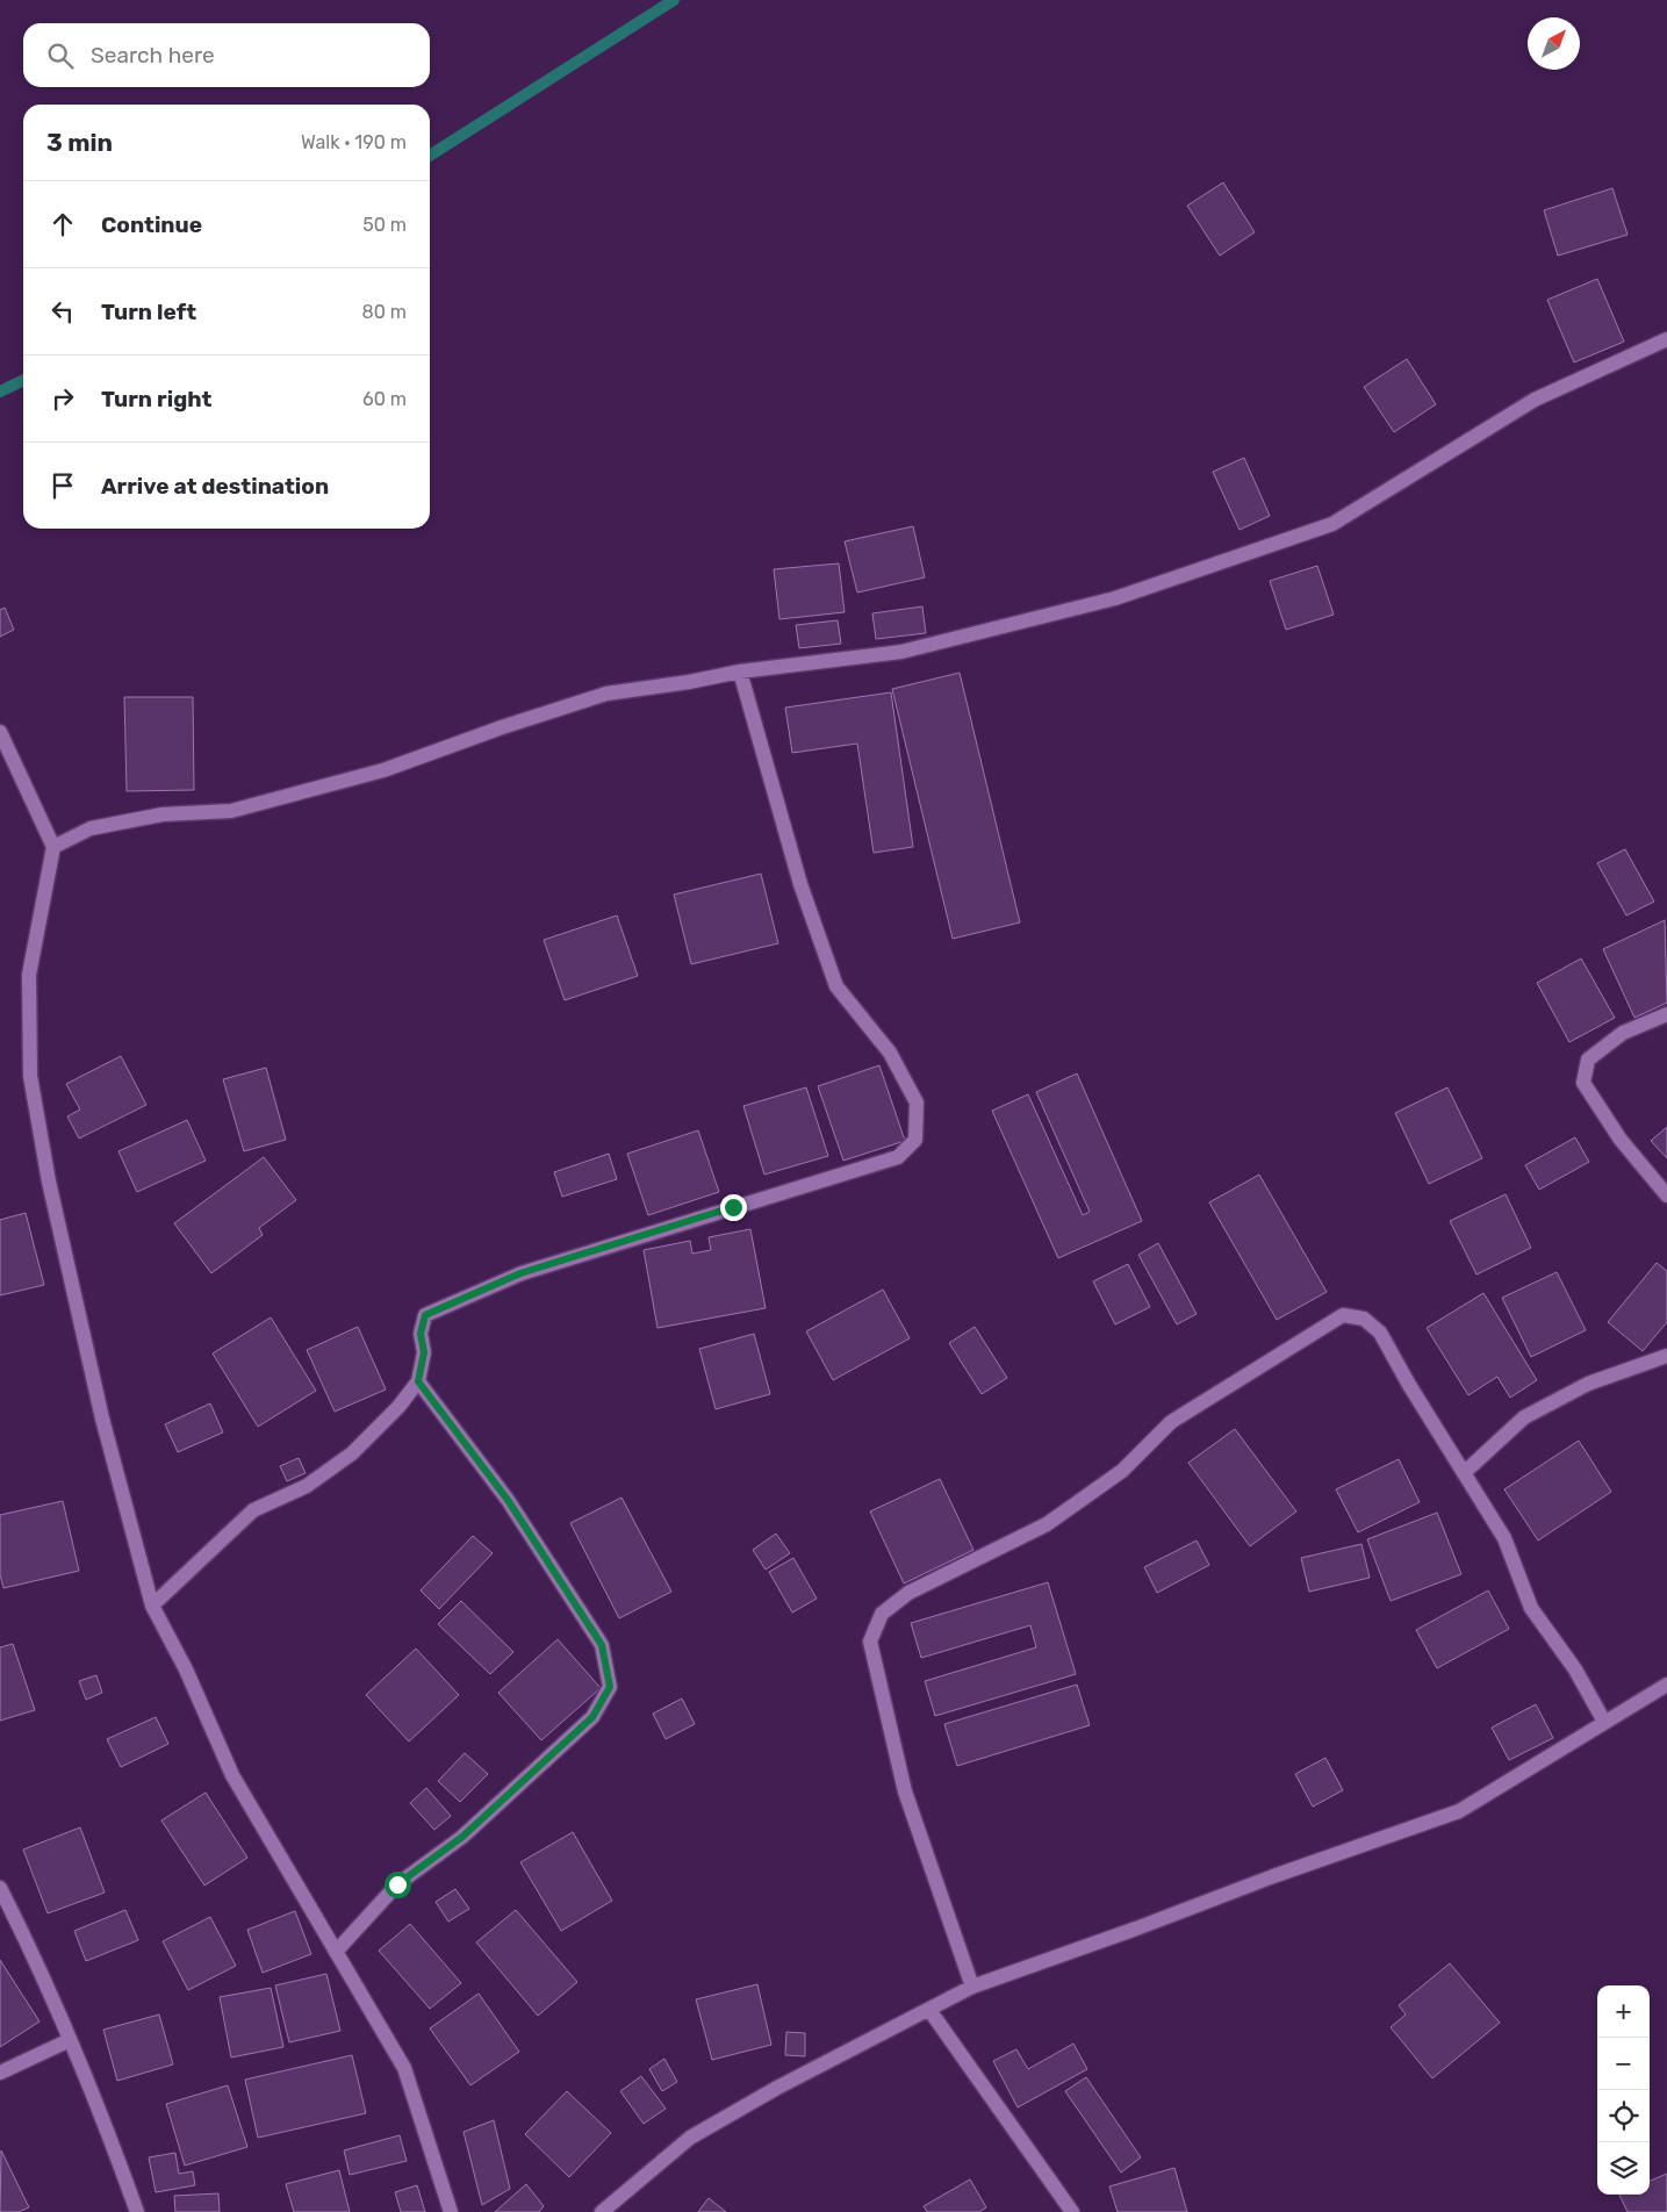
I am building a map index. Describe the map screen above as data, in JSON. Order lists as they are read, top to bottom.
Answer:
{
  "north": "top right",
  "page": {
    "search": "Search here",
    "heading": ["3 min", "Walk · 190 m"],
    "list": [
      ["Continue", "50 m"],
      ["Turn left", "80 m"],
      ["Turn right", "60 m"],
      "Arrive at destination"
    ],
    "map_buttons": ["+", "−"]
  }
}
